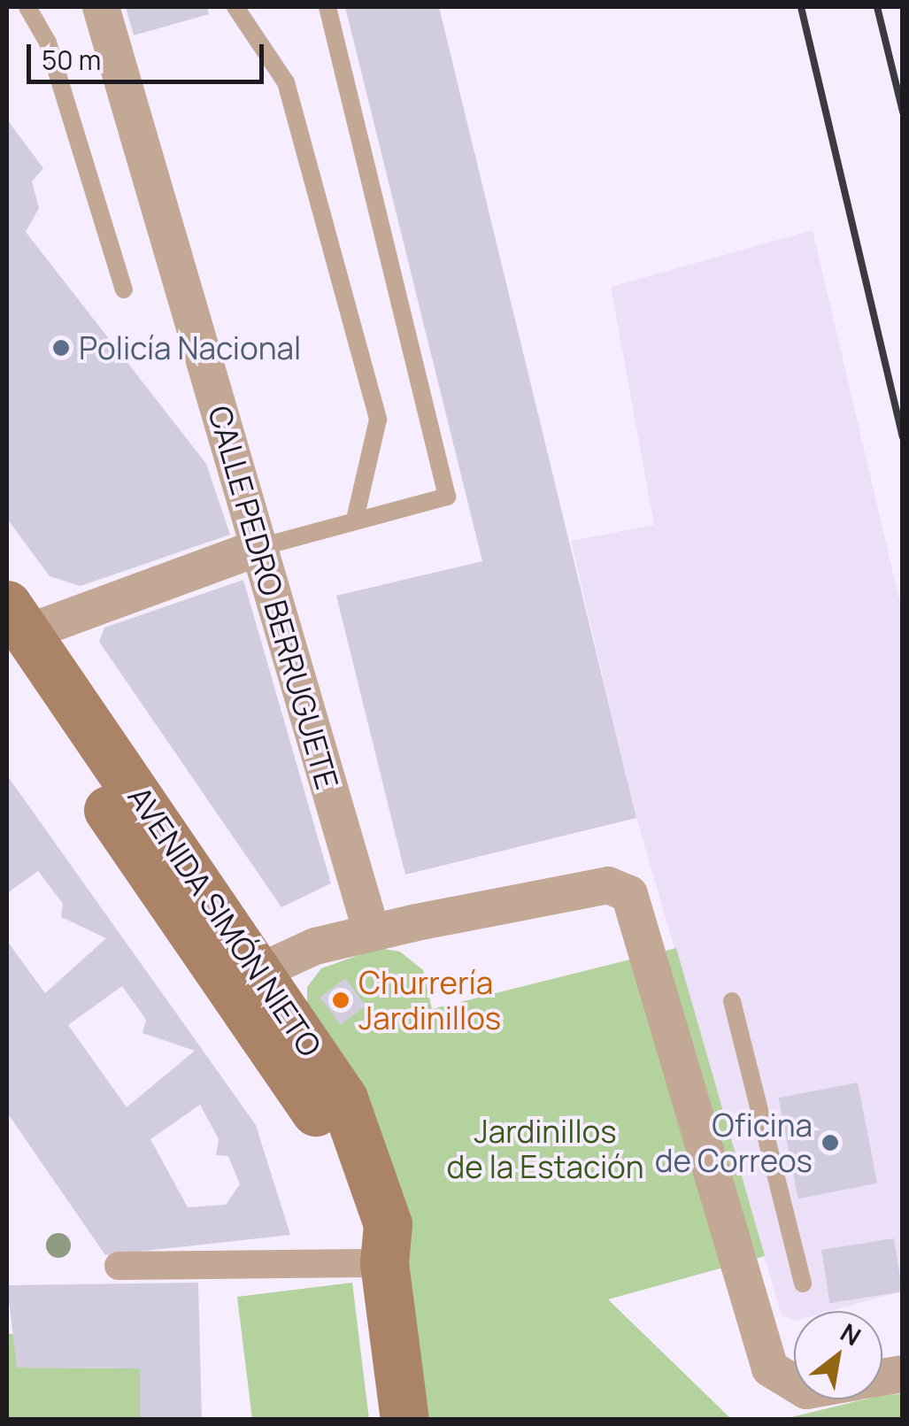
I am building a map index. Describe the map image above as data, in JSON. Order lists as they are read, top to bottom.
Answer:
{
  "streets": {
    "main road": ["AVENIDA SIMÓN NIETO"],
    "street": ["CALLE PEDRO BERRUGUETE"]
  },
  "parks": ["Jardinillos de la Estación"],
  "places": ["Policía Nacional", "Churrería Jardinillos", "Oficina de Correos"],
  "scale_bar": "50 m",
  "north": "top right"
}
